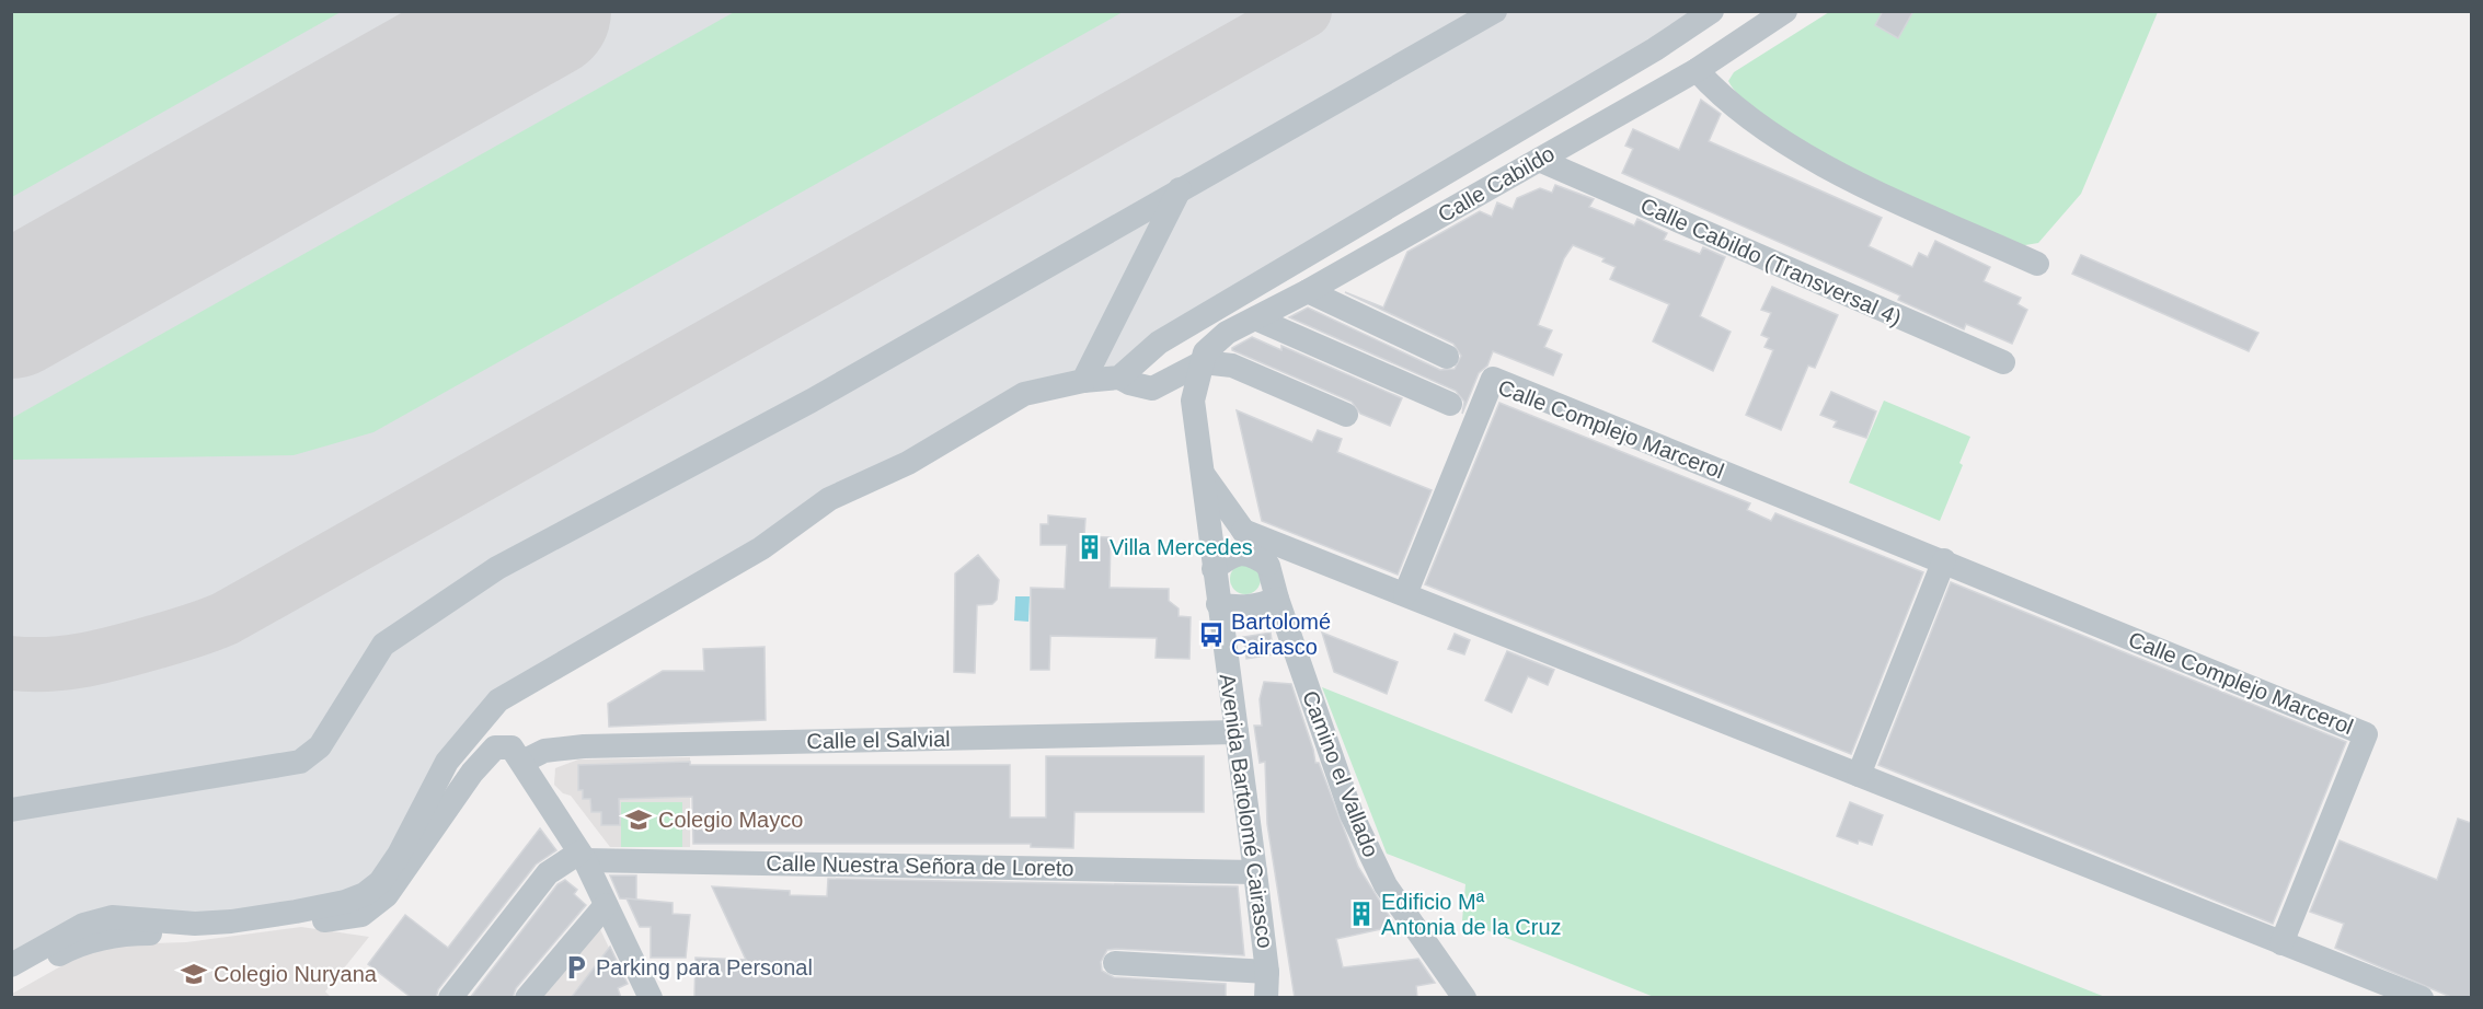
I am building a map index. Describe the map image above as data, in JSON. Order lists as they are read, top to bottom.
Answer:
{
  "streets": {
    "street": [
      "Calle Cabildo",
      "Calle Cabildo (Transversal 4)",
      "Calle Complejo Marcerol",
      "Calle el Salvial",
      "Camino el Vallado",
      "Avenida Bartolomé Cairasco",
      "Calle Nuestra Señora de Loreto"
    ]
  },
  "crossings": [
    ["Calle Cabildo", "Calle Cabildo (Transversal 4)"],
    ["Calle Cabildo", "Avenida Bartolomé Cairasco"],
    ["Calle el Salvial", "Avenida Bartolomé Cairasco"],
    ["Camino el Vallado", "Avenida Bartolomé Cairasco"],
    ["Avenida Bartolomé Cairasco", "Calle Nuestra Señora de Loreto"]
  ],
  "places": {
    "building": ["Villa Mercedes", "Edificio Mª Antonia de la Cruz"],
    "bus stop": ["Bartolomé Cairasco"],
    "school or university": ["Colegio Mayco", "Colegio Nuryana"],
    "parking": ["Parking para Personal"]
  }
}
